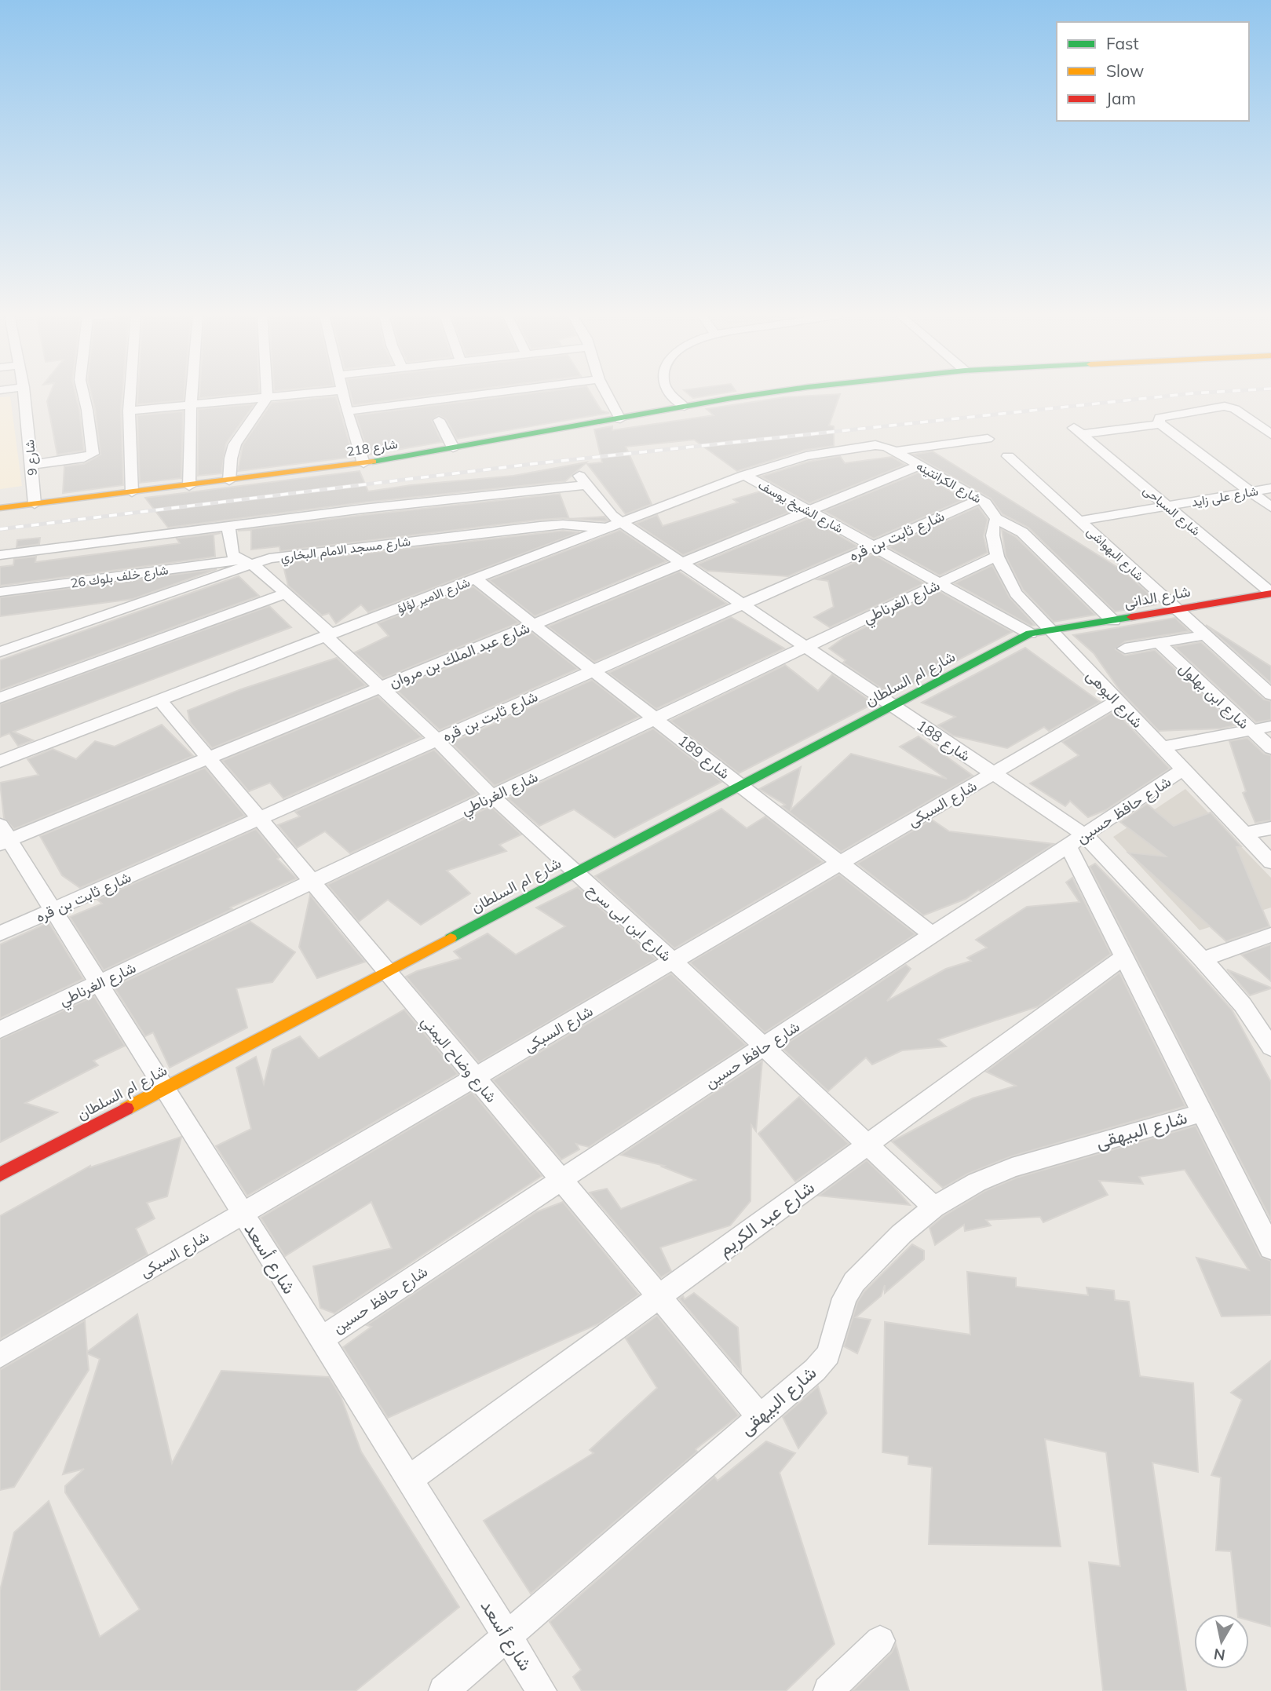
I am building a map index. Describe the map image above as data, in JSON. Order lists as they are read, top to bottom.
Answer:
{
  "streets": {
    "street": [
      "شارع 218",
      "شارع 9",
      "شارع الكرانتينه",
      "شارع على زايد",
      "شارع الشيخ يوسف",
      "شارع السباحى",
      "شارع ثابت بن قره",
      "شارع مسجد الامام البخاري",
      "شارع البهواشى",
      "شارع خلف بلوك 26",
      "شارع الامير لؤلؤ",
      "شارع الدانى",
      "شارع الغرناطي",
      "شارع عبد الملك بن مروان",
      "شارع ام السلطان",
      "شارع ابن بهلول",
      "شارع البوهى",
      "شارع 188",
      "شارع 189",
      "شارع السبكى",
      "شارع حافظ حسين",
      "شارع ابن ابى سرح",
      "شارع وضاح اليمني",
      "شارع البيهقى",
      "شارع عبد الكريم",
      "شارع أسعد"
    ]
  },
  "crossings": [
    ["شارع 218", "شارع 9"],
    ["شارع الكرانتينه", "شارع ثابت بن قره"],
    ["شارع الكرانتينه", "شارع الامير لؤلؤ"],
    ["شارع الكرانتينه", "شارع الدانى"],
    ["شارع الكرانتينه", "شارع عبد الملك بن مروان"],
    ["شارع الكرانتينه", "شارع البوهى"],
    ["شارع على زايد", "شارع السباحى"],
    ["شارع على زايد", "شارع البهواشى"],
    ["شارع الشيخ يوسف", "شارع ثابت بن قره"],
    ["شارع الشيخ يوسف", "شارع الامير لؤلؤ"],
    ["شارع الشيخ يوسف", "شارع الغرناطي"],
    ["شارع الشيخ يوسف", "شارع عبد الملك بن مروان"],
    ["شارع الشيخ يوسف", "شارع ام السلطان"],
    ["شارع السباحى", "شارع الدانى"],
    ["شارع ثابت بن قره", "شارع 188"],
    ["شارع ثابت بن قره", "شارع 189"],
    ["شارع ثابت بن قره", "شارع ابن ابى سرح"],
    ["شارع ثابت بن قره", "شارع وضاح اليمني"],
    ["شارع ثابت بن قره", "شارع أسعد"],
    ["شارع مسجد الامام البخاري", "شارع خلف بلوك 26"],
    ["شارع مسجد الامام البخاري", "شارع الامير لؤلؤ"],
    ["شارع مسجد الامام البخاري", "شارع 188"],
    ["شارع مسجد الامام البخاري", "شارع ابن ابى سرح"],
    ["شارع البهواشى", "شارع الدانى"],
    ["شارع خلف بلوك 26", "شارع ابن ابى سرح"],
    ["شارع الامير لؤلؤ", "شارع 188"],
    ["شارع الامير لؤلؤ", "شارع 189"],
    ["شارع الامير لؤلؤ", "شارع ابن ابى سرح"],
    ["شارع الامير لؤلؤ", "شارع وضاح اليمني"],
    ["شارع الدانى", "شارع ام السلطان"],
    ["شارع الدانى", "شارع البوهى"],
    ["شارع الغرناطي", "شارع البوهى"],
    ["شارع الغرناطي", "شارع 188"],
    ["شارع الغرناطي", "شارع 189"],
    ["شارع الغرناطي", "شارع ابن ابى سرح"],
    ["شارع الغرناطي", "شارع وضاح اليمني"],
    ["شارع الغرناطي", "شارع أسعد"],
    ["شارع عبد الملك بن مروان", "شارع 188"],
    ["شارع عبد الملك بن مروان", "شارع 189"],
    ["شارع عبد الملك بن مروان", "شارع ابن ابى سرح"],
    ["شارع عبد الملك بن مروان", "شارع وضاح اليمني"],
    ["شارع عبد الملك بن مروان", "شارع أسعد"],
    ["شارع ام السلطان", "شارع البوهى"],
    ["شارع ام السلطان", "شارع 188"],
    ["شارع ام السلطان", "شارع 189"],
    ["شارع ام السلطان", "شارع ابن ابى سرح"],
    ["شارع ام السلطان", "شارع وضاح اليمني"],
    ["شارع ام السلطان", "شارع أسعد"],
    ["شارع البوهى", "شارع السبكى"],
    ["شارع البوهى", "شارع حافظ حسين"],
    ["شارع 188", "شارع السبكى"],
    ["شارع 188", "شارع حافظ حسين"],
    ["شارع 189", "شارع السبكى"],
    ["شارع 189", "شارع حافظ حسين"],
    ["شارع السبكى", "شارع ابن ابى سرح"],
    ["شارع السبكى", "شارع وضاح اليمني"],
    ["شارع السبكى", "شارع أسعد"],
    ["شارع حافظ حسين", "شارع ابن ابى سرح"],
    ["شارع حافظ حسين", "شارع وضاح اليمني"],
    ["شارع حافظ حسين", "شارع أسعد"],
    ["شارع ابن ابى سرح", "شارع البيهقى"],
    ["شارع ابن ابى سرح", "شارع عبد الكريم"],
    ["شارع وضاح اليمني", "شارع البيهقى"],
    ["شارع وضاح اليمني", "شارع عبد الكريم"],
    ["شارع البيهقى", "شارع أسعد"],
    ["شارع عبد الكريم", "شارع أسعد"]
  ],
  "legend": ["Fast", "Slow", "Jam"],
  "north": "bottom"
}
